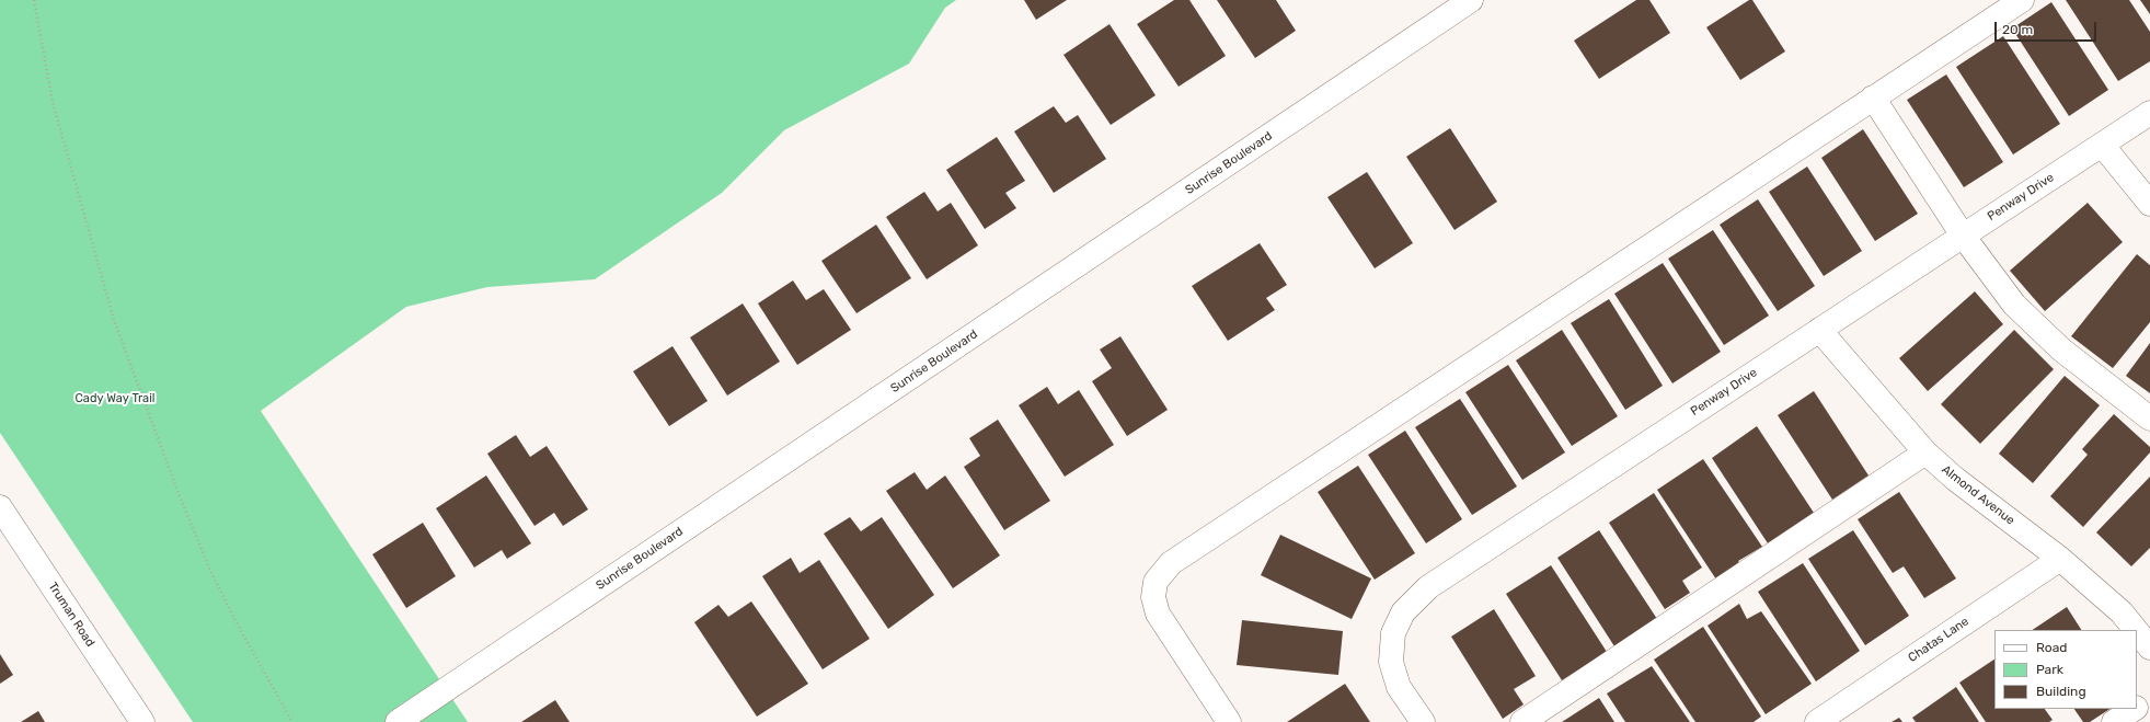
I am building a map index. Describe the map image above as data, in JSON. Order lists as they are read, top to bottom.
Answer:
{
  "streets": {
    "street": [
      "Sunrise Boulevard",
      "Penway Drive",
      "Almond Avenue",
      "Truman Road",
      "Chatas Lane"
    ]
  },
  "crossings": [
    ["Penway Drive", "Almond Avenue"],
    ["Almond Avenue", "Chatas Lane"]
  ],
  "parks": ["Cady Way Trail"],
  "legend": ["Road", "Park", "Building"],
  "scale_bar": "20 m"
}
